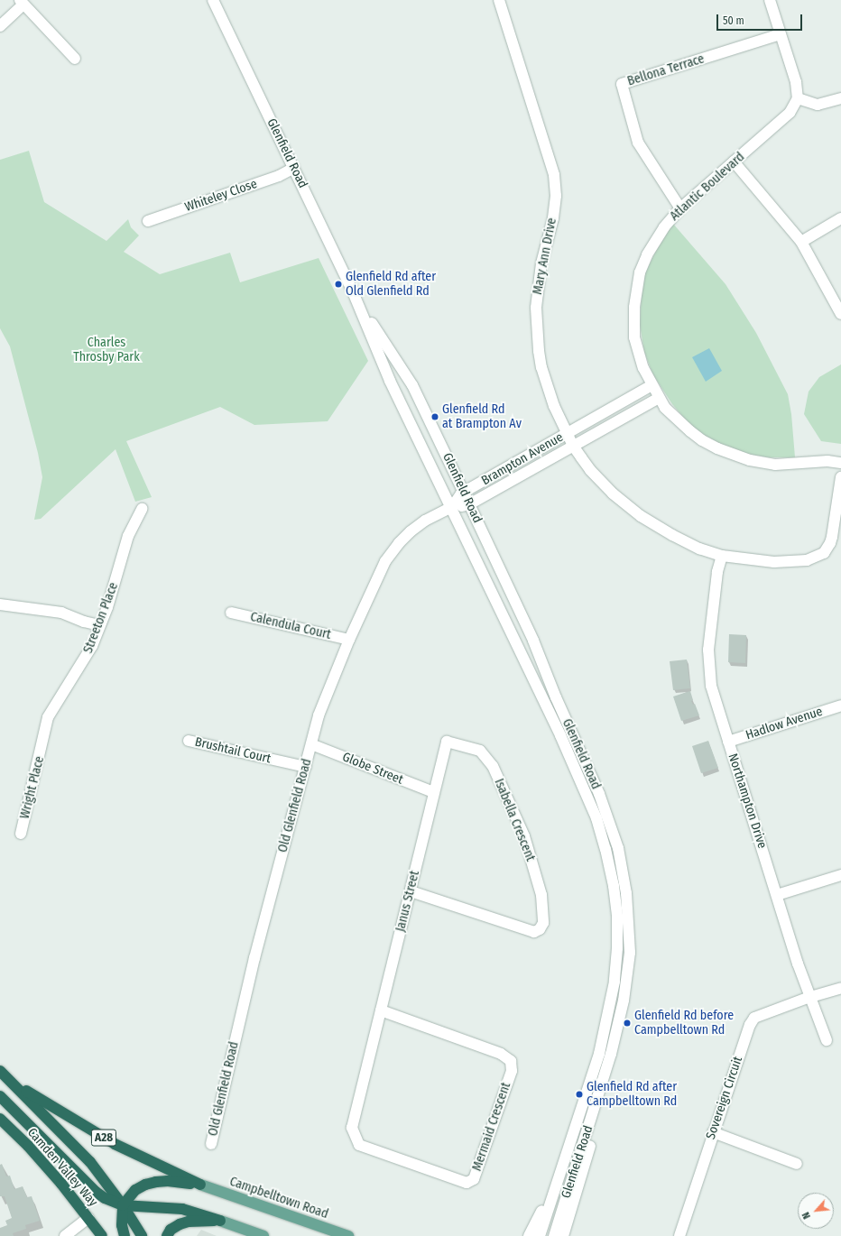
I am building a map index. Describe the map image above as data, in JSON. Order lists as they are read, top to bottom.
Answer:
{
  "streets": {
    "highway": ["A28", "Camden Valley Way"],
    "main road": ["Campbelltown Road"],
    "street": [
      "Bellona Terrace",
      "Glenfield Road",
      "Atlantic Boulevard",
      "Whiteley Close",
      "Mary Ann Drive",
      "Brampton Avenue",
      "Streeton Place",
      "Calendula Court",
      "Hadlow Avenue",
      "Brushtail Court",
      "Globe Street",
      "Wright Place",
      "Northampton Drive",
      "Old Glenfield Road",
      "Isabella Crescent",
      "Janus Street",
      "Sovereign Circuit",
      "Mermaid Crescent"
    ]
  },
  "crossings": [
    ["Bellona Terrace", "Atlantic Boulevard"],
    ["Glenfield Road", "Whiteley Close"],
    ["Glenfield Road", "Brampton Avenue"],
    ["Glenfield Road", "Old Glenfield Road"],
    ["Atlantic Boulevard", "Brampton Avenue"],
    ["Mary Ann Drive", "Brampton Avenue"],
    ["Mary Ann Drive", "Northampton Drive"],
    ["Brampton Avenue", "Old Glenfield Road"],
    ["Streeton Place", "Wright Place"],
    ["Calendula Court", "Old Glenfield Road"],
    ["Hadlow Avenue", "Northampton Drive"],
    ["Brushtail Court", "Old Glenfield Road"],
    ["Globe Street", "Old Glenfield Road"],
    ["Globe Street", "Isabella Crescent"],
    ["Globe Street", "Janus Street"],
    ["Northampton Drive", "Sovereign Circuit"],
    ["Isabella Crescent", "Janus Street"],
    ["Janus Street", "Mermaid Crescent"],
    ["A28", "Camden Valley Way"],
    ["A28", "Campbelltown Road"]
  ],
  "parks": ["Charles Throsby Park"],
  "places": [
    "Glenfield Rd after Old Glenfield Rd",
    "Glenfield Rd at Brampton Av",
    "Glenfield Rd before Campbelltown Rd",
    "Glenfield Rd after Campbelltown Rd"
  ],
  "scale_bar": "50 m",
  "north": "bottom left"
}
